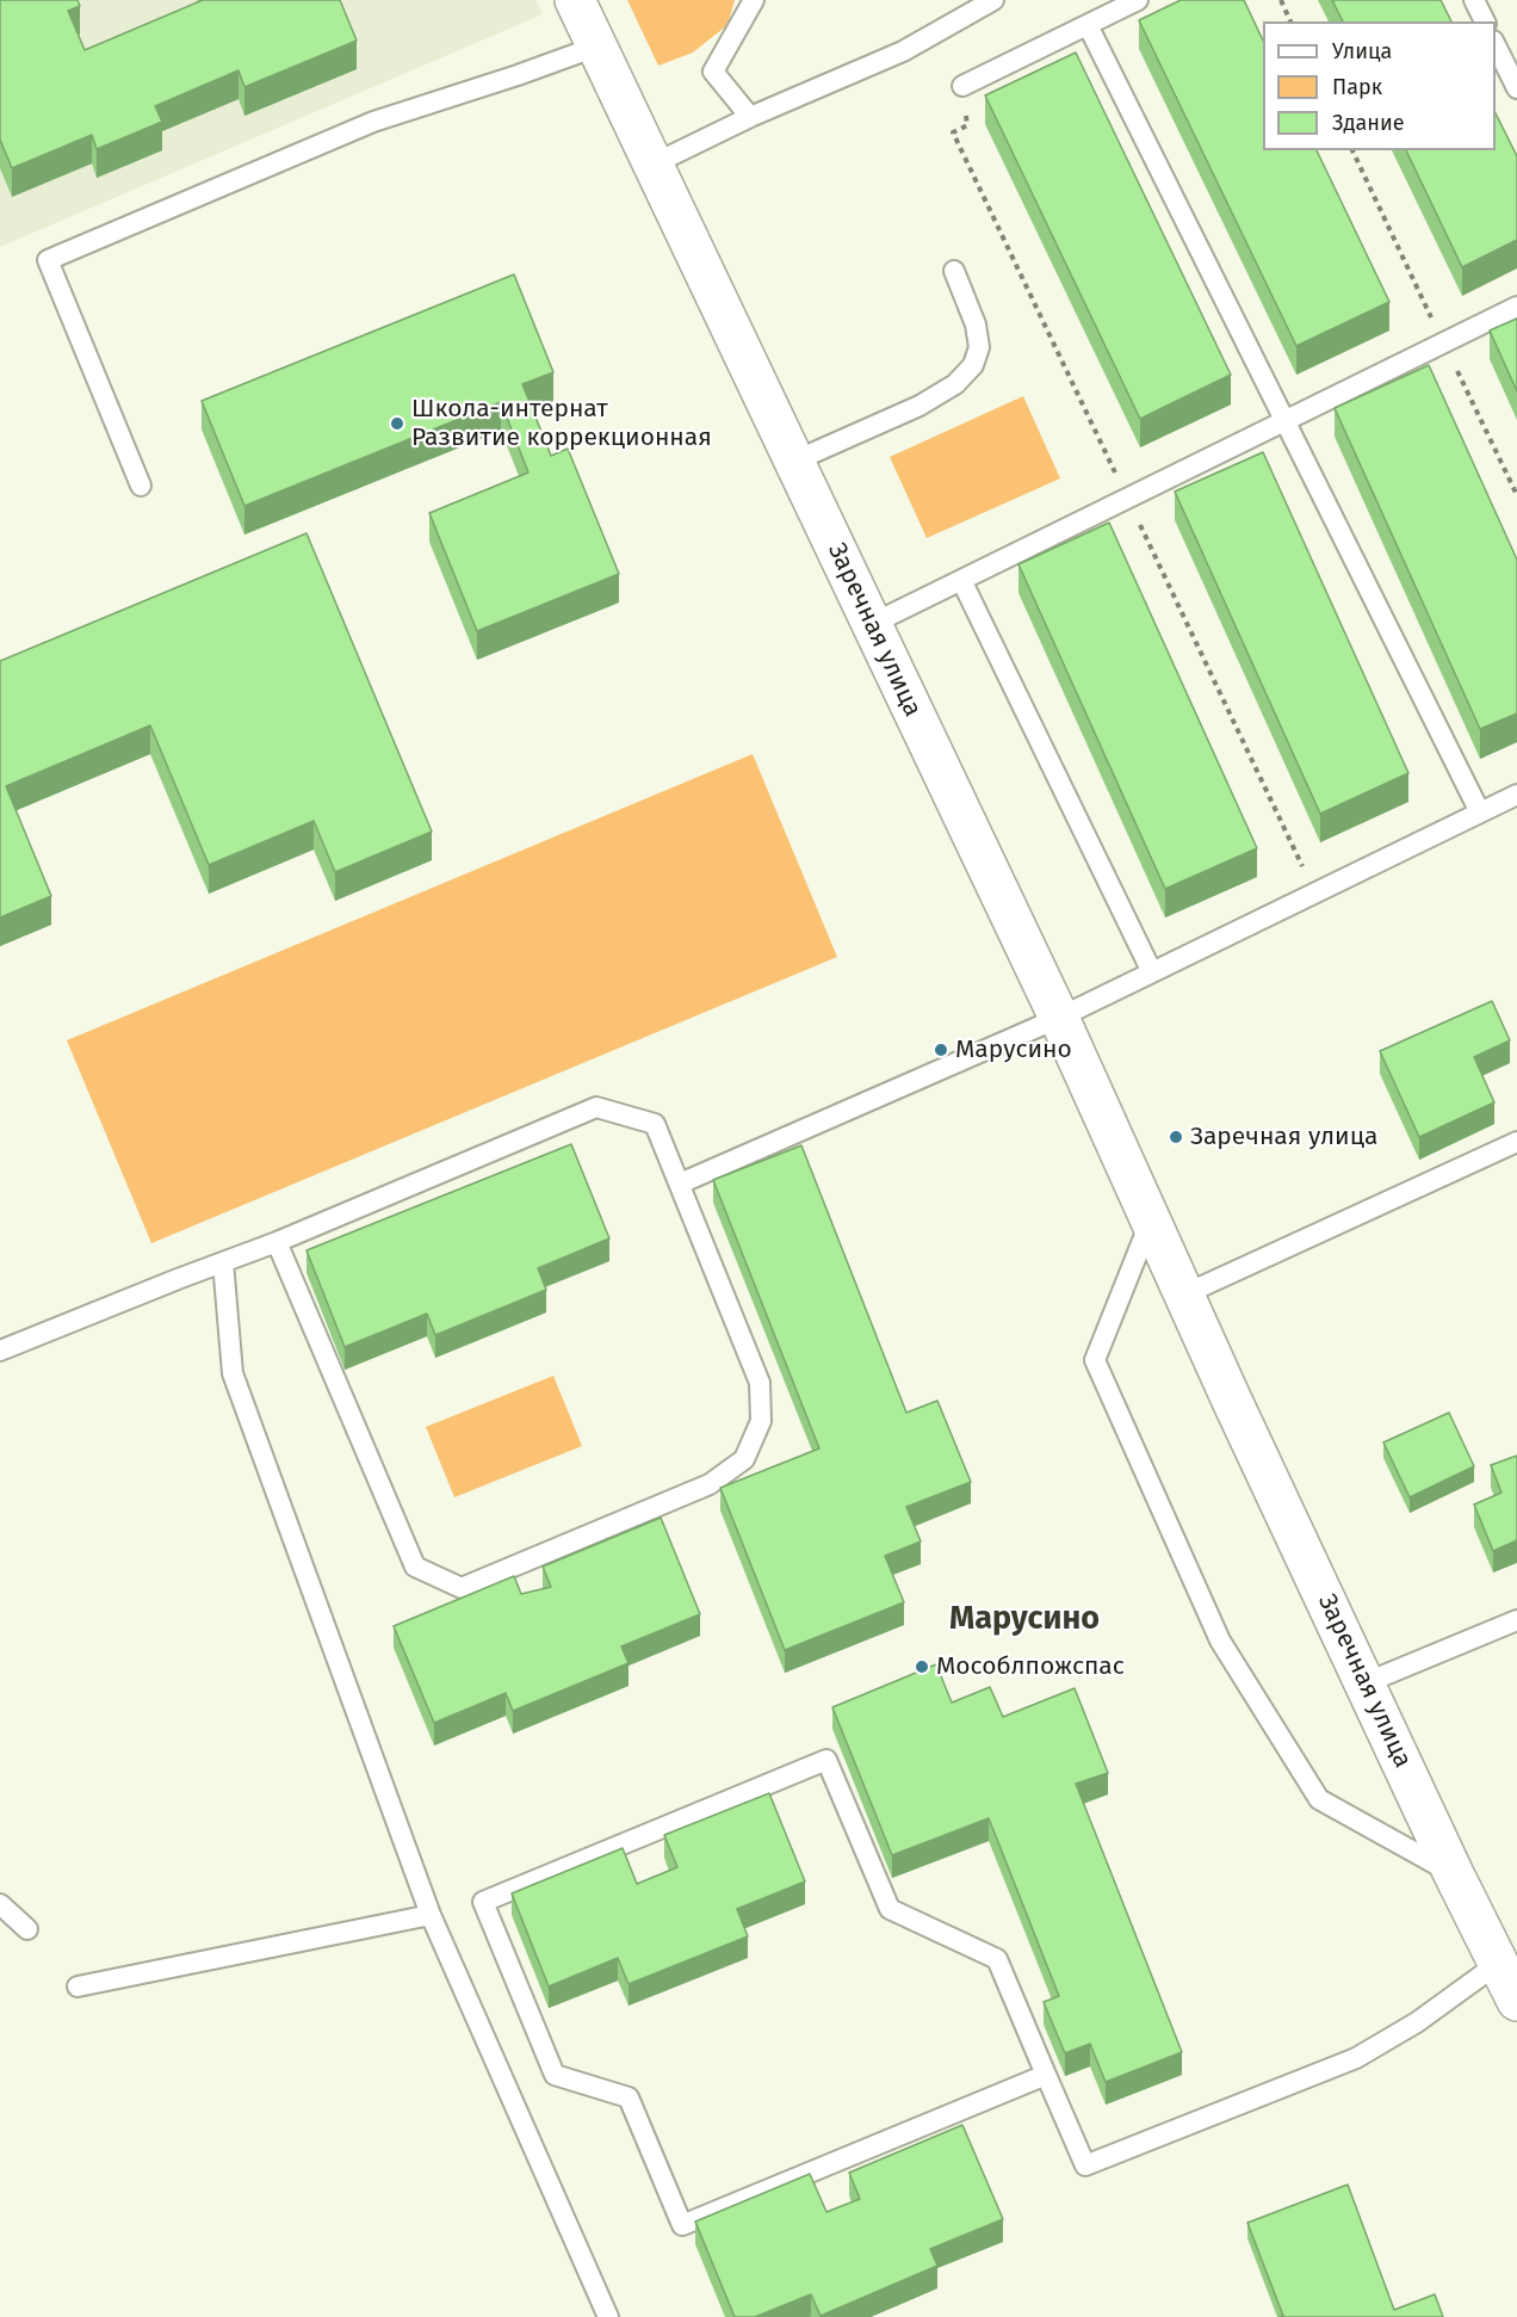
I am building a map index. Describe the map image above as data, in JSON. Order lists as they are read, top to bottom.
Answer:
{
  "streets": {
    "street": ["Заречная улица"]
  },
  "districts": ["Марусино"],
  "places": [
    "Школа-интернат Развитие коррекционная",
    "Марусино",
    "Заречная улица",
    "Мособлпожспас"
  ],
  "legend": ["Улица", "Парк", "Здание"]
}
